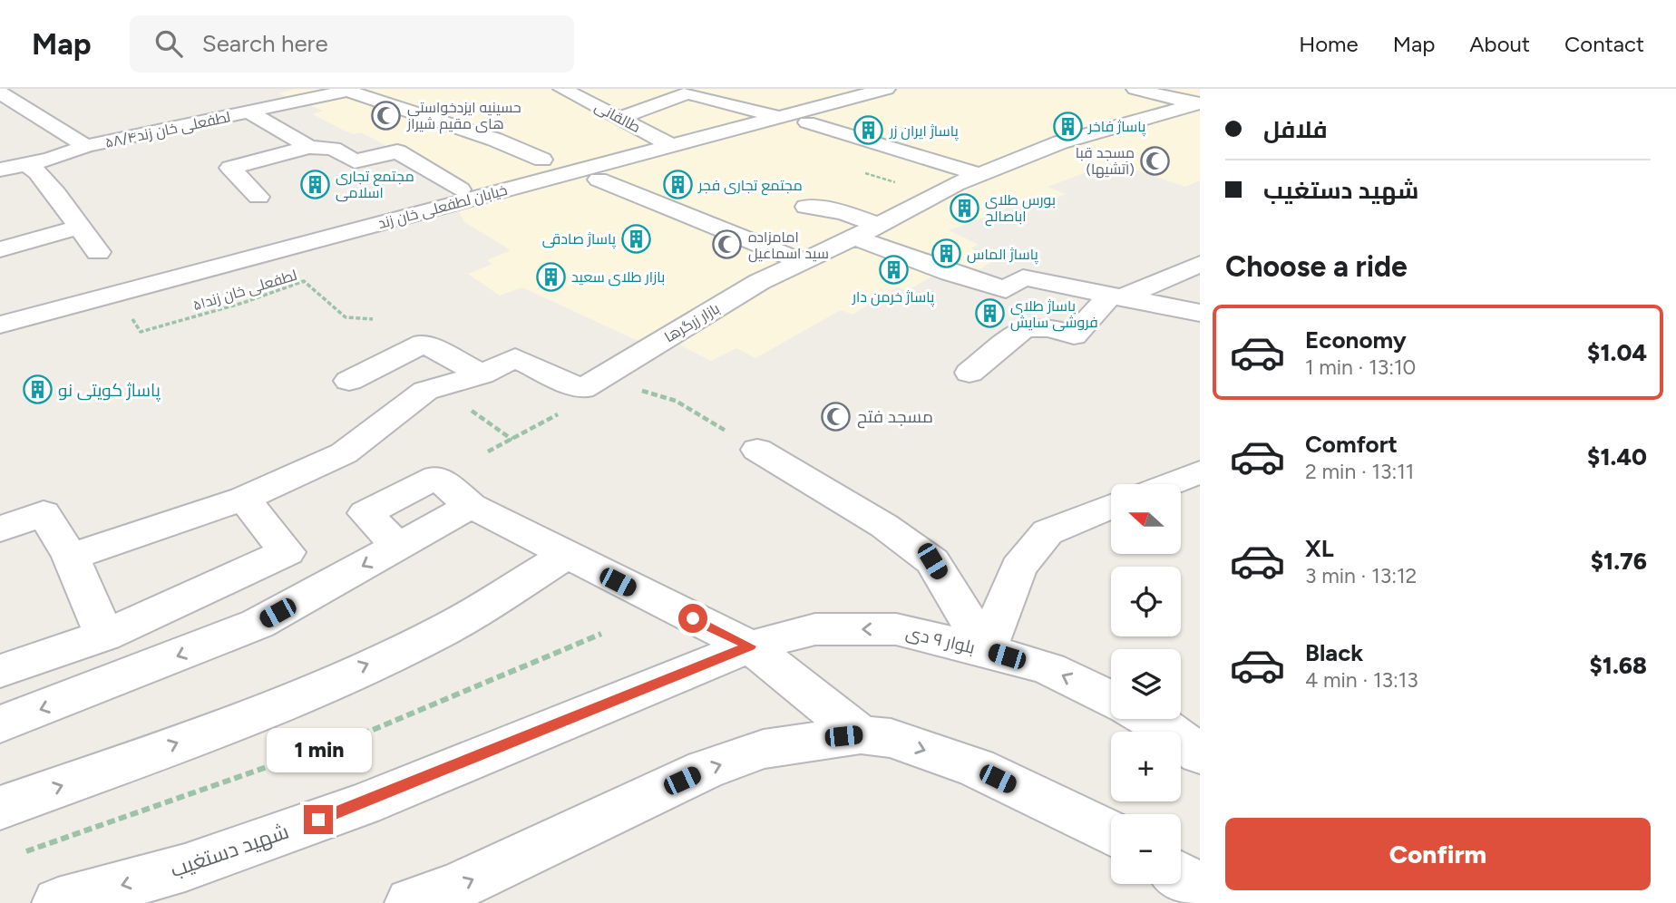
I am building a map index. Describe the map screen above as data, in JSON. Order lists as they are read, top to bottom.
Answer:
{
  "streets": {
    "street": [
      "طالقانی",
      "لطفعلی خان زند۵۸/۴",
      "خیابان لطفعلی خان زند",
      "بازار زرگرها",
      "بلوار ۹ دی",
      "شهید دستغیب"
    ],
    "path": ["لطفعلی خان زند۵۱"]
  },
  "crossings": [
    ["طالقانی", "خیابان لطفعلی خان زند"],
    ["بلوار ۹ دی", "شهید دستغیب"]
  ],
  "places": {
    "mosque": [
      "حسینیه ایزدخواستی های مقیم شیراز",
      "مسجد قبا (آتشیها)",
      "امامزاده سید اسماعیل",
      "مسجد فتح"
    ],
    "building": [
      "پاساژ فاخر",
      "پاساژ ایران زر",
      "مجتمع تجاری اسلامی",
      "مجتمع تجاری فجر",
      "بورس طلای اباصالح",
      "پاساژ صادقی",
      "پاساژ الماس",
      "پاساژ خرمن دار",
      "بازار طلای سعید",
      "پاساژ طلای فروشی سایش",
      "پاساژ کویتی نو"
    ]
  },
  "north": "left",
  "page": {
    "header": "Map",
    "search": "Search here",
    "nav": [
      "Home",
      "Map",
      "About",
      "Contact"
    ],
    "banner": ["فلافل", "شهید دستغیب"],
    "heading": "Choose a ride",
    "list": [
      {
        "name": "Economy",
        "note": "1 min · 13:10",
        "value": "$1.04"
      },
      {
        "name": "Comfort",
        "note": "2 min · 13:11",
        "value": "$1.40"
      },
      {
        "name": "XL",
        "note": "3 min · 13:12",
        "value": "$1.76"
      },
      {
        "name": "Black",
        "note": "4 min · 13:13",
        "value": "$1.68"
      }
    ],
    "map_buttons": ["+", "−"],
    "bubble": "1 min",
    "buttons": "Confirm"
  }
}
